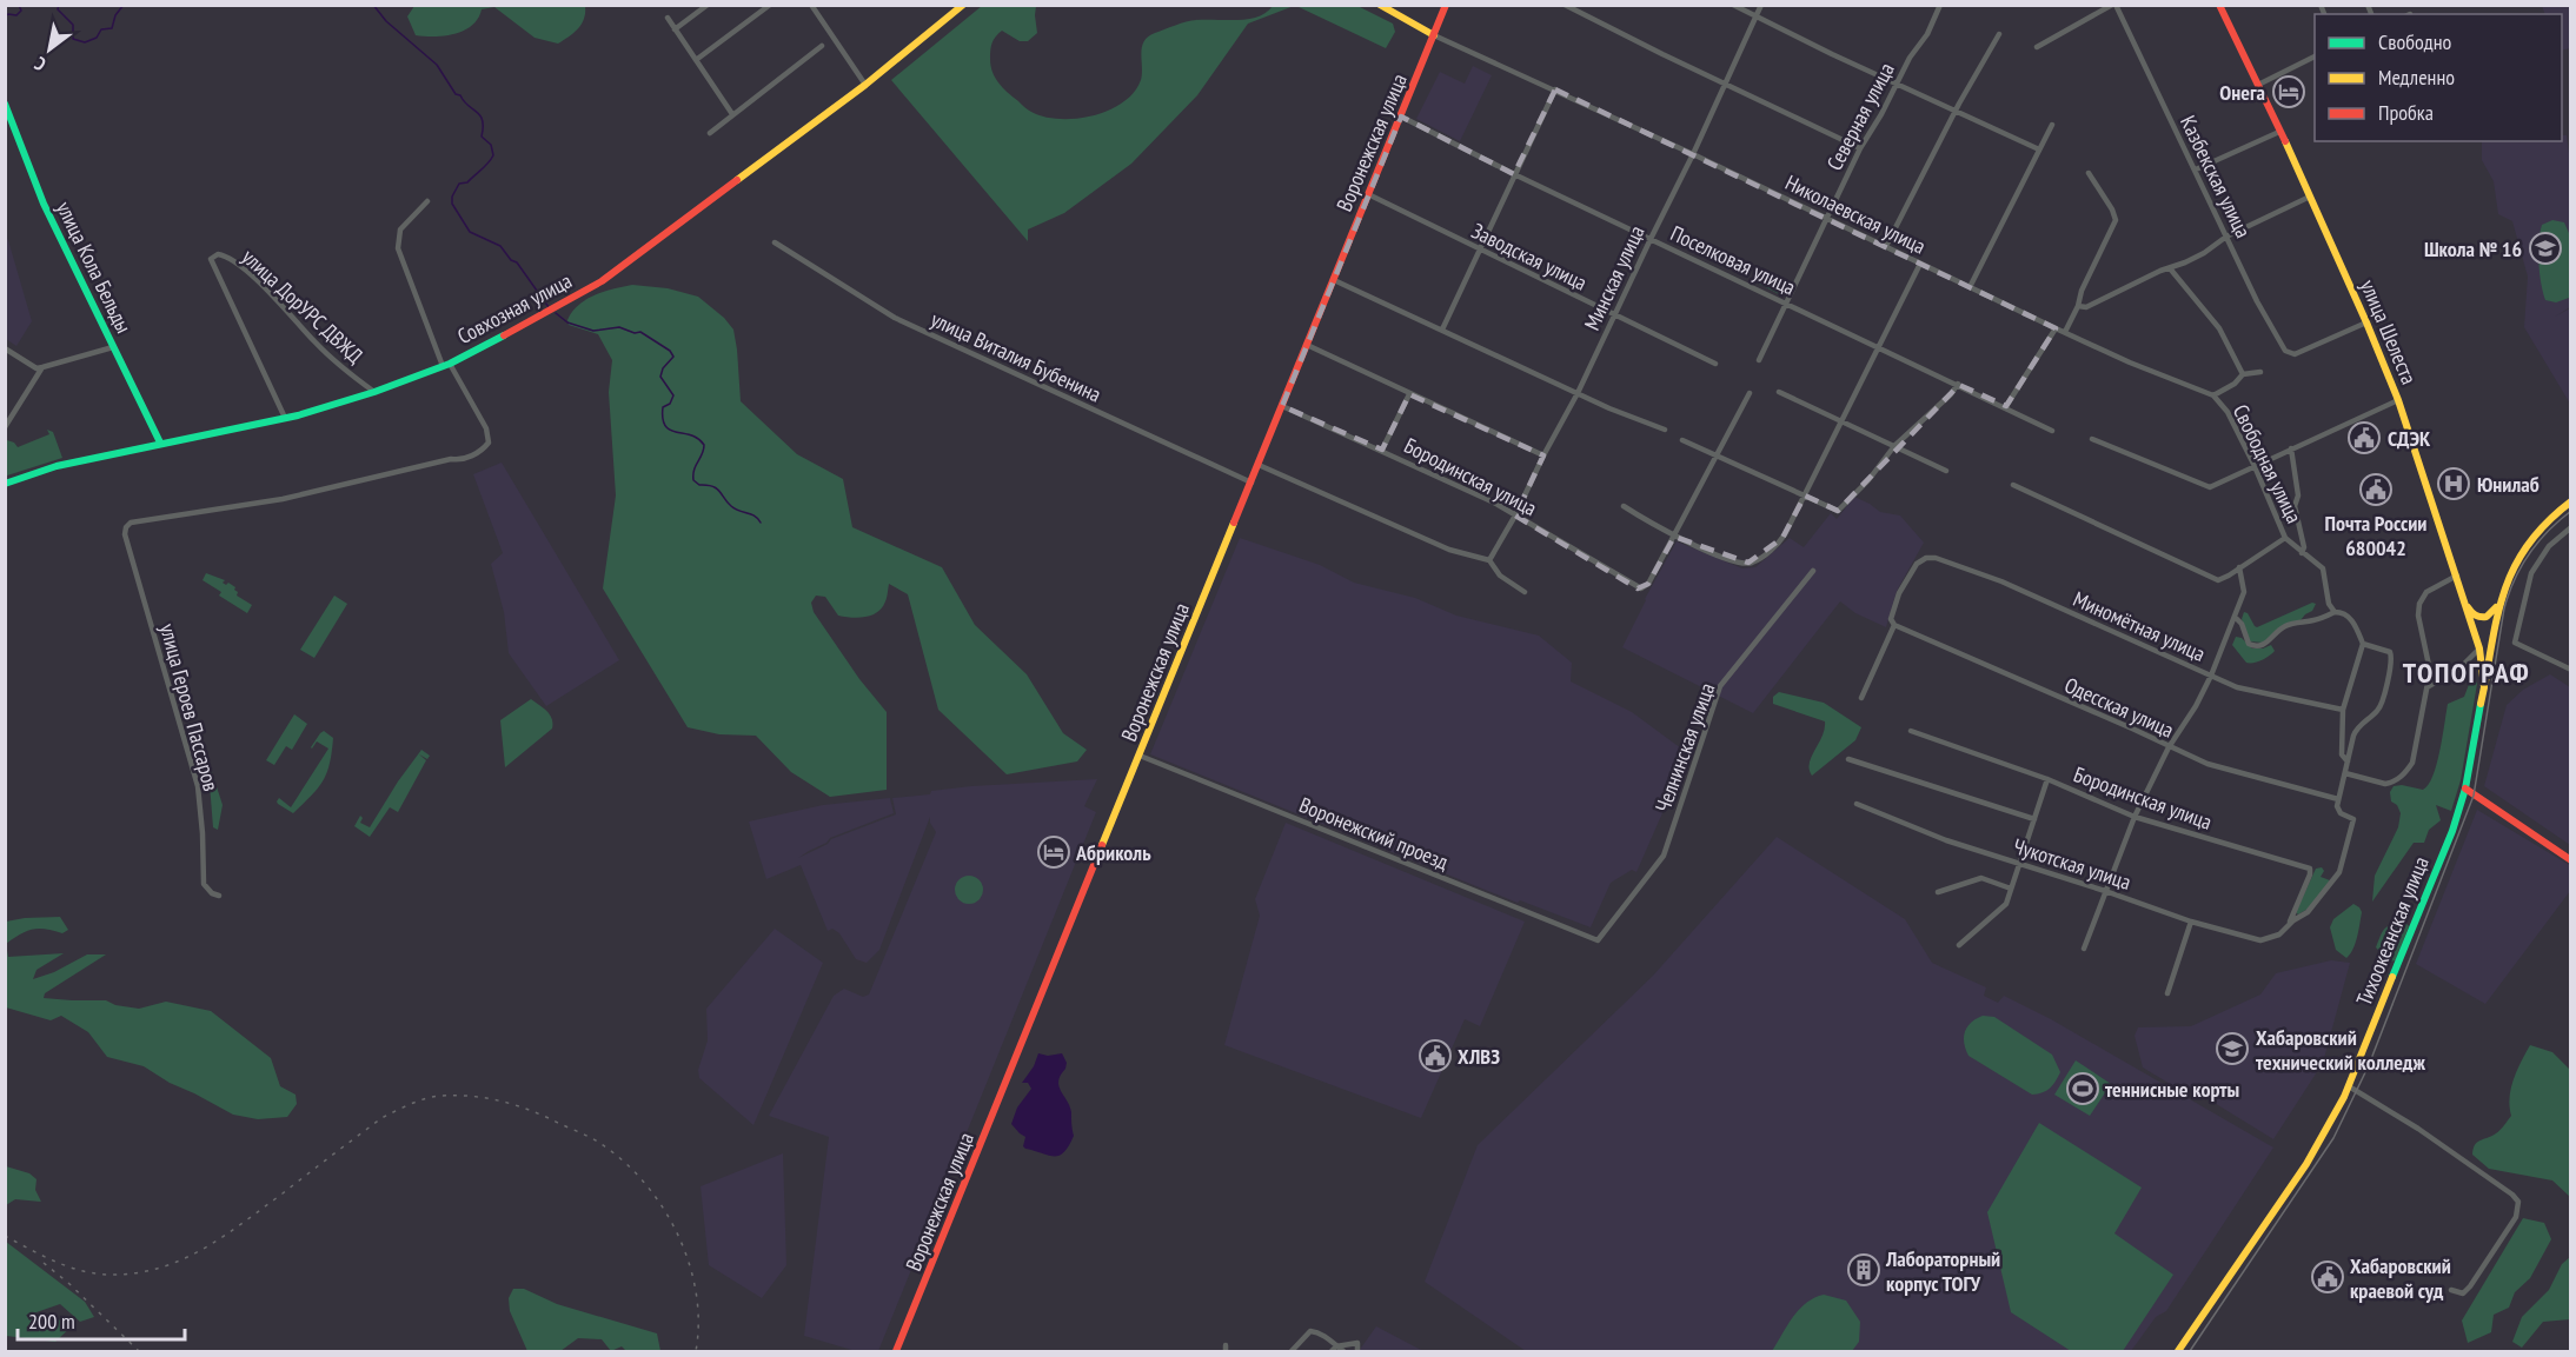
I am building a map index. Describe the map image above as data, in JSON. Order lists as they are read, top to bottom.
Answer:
{
  "streets": {
    "main road": [
      "Воронежская улица",
      "улица Кола Бельды",
      "Совхозная улица",
      "улица Шелеста",
      "Тихоокеанская улица"
    ],
    "street": [
      "Северная улица",
      "Казбекская улица",
      "Николаевская улица",
      "Заводская улица",
      "Поселковая улица",
      "Минская улица",
      "улица ДорУРС ДВЖД",
      "улица Виталия Бубенина",
      "Свободная улица",
      "Бородинская улица",
      "Миномётная улица",
      "улица Героев Пассаров",
      "Одесская улица",
      "Челнинская улица",
      "Воронежский проезд",
      "Чукотская улица"
    ]
  },
  "crossings": [
    ["Северная улица", "Николаевская улица"],
    ["Северная улица", "Поселковая улица"],
    ["Воронежская улица", "Николаевская улица"],
    ["Воронежская улица", "Заводская улица"],
    ["Воронежская улица", "Поселковая улица"],
    ["Воронежская улица", "улица Виталия Бубенина"],
    ["Воронежская улица", "Бородинская улица"],
    ["Воронежская улица", "Воронежский проезд"],
    ["Казбекская улица", "улица Шелеста"],
    ["Николаевская улица", "Минская улица"],
    ["Николаевская улица", "Свободная улица"],
    ["Заводская улица", "Минская улица"],
    ["Поселковая улица", "Минская улица"],
    ["улица Кола Бельды", "Совхозная улица"],
    ["Минская улица", "Бородинская улица"],
    ["улица ДорУРС ДВЖД", "Совхозная улица"],
    ["Совхозная улица", "улица Героев Пассаров"],
    ["улица Шелеста", "Тихоокеанская улица"],
    ["Бородинская улица", "Чукотская улица"],
    ["Миномётная улица", "Одесская улица"],
    ["Челнинская улица", "Воронежский проезд"]
  ],
  "districts": ["ТОПОГРАФ"],
  "places": {
    "hotel": ["Онега", "Абриколь"],
    "school or university": ["Школа № 16", "Хабаровский технический колледж"],
    "public building": [
      "СДЭК",
      "Почта России 680042",
      "ХЛВЗ",
      "Хабаровский краевой суд"
    ],
    "hospital": ["Юнилаб"],
    "sports": ["теннисные корты"],
    "building": ["Лабораторный корпус ТОГУ"]
  },
  "legend": ["Свободно", "Медленно", "Пробка"],
  "scale_bar": "200 m",
  "north": "bottom left"
}
